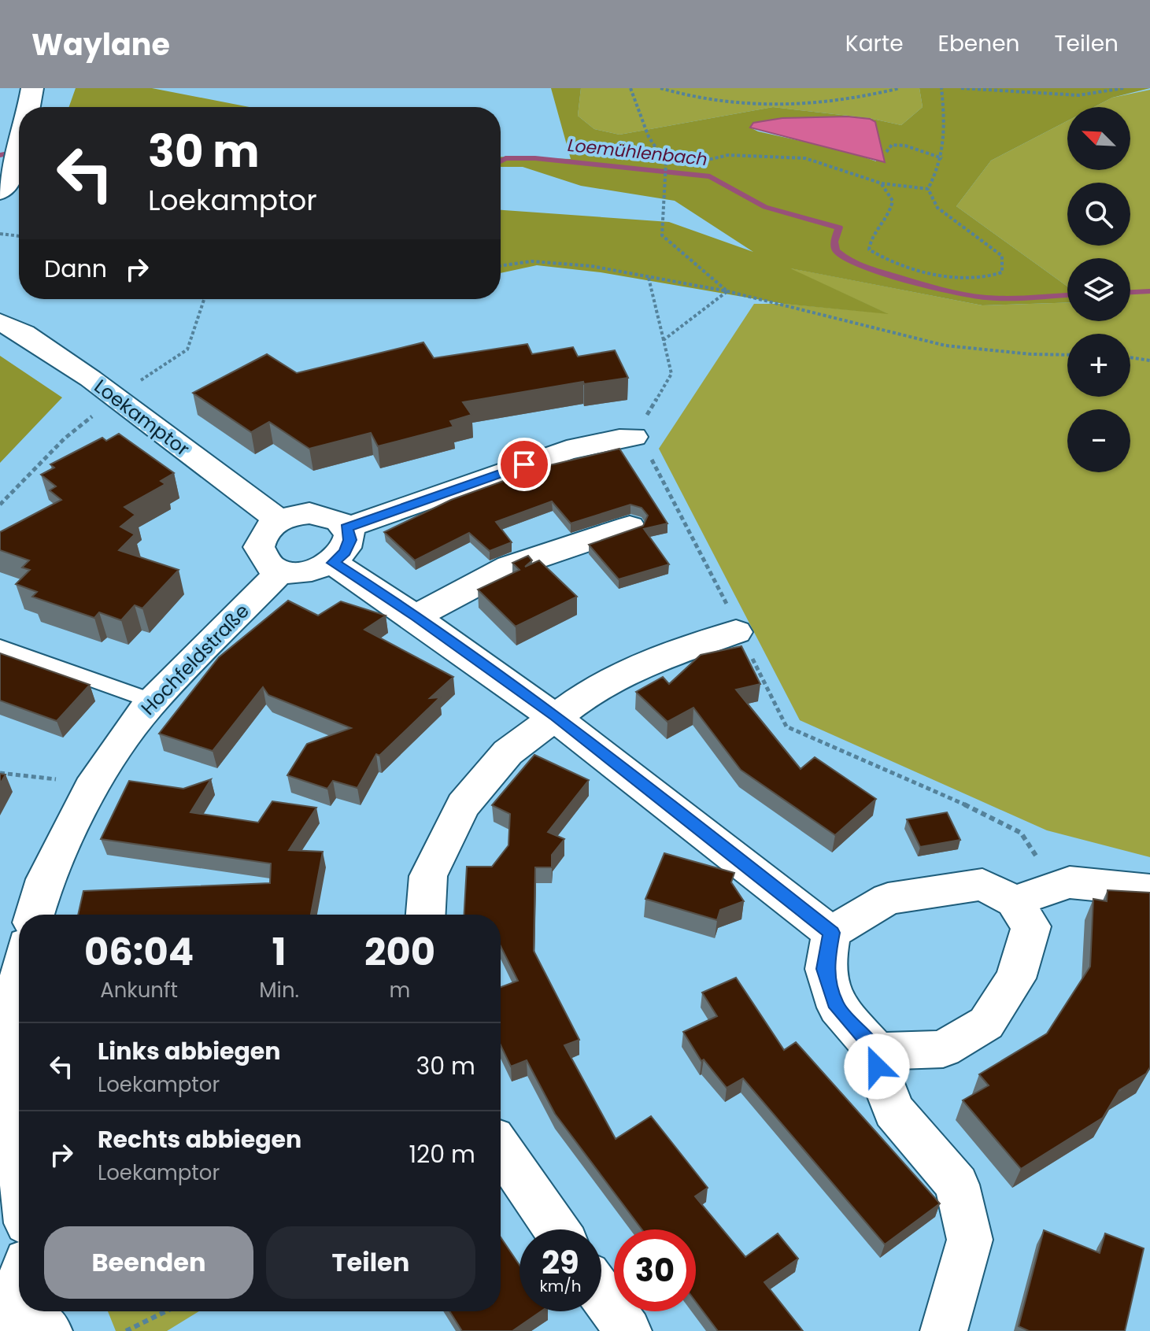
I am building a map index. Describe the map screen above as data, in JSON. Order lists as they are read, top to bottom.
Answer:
{
  "streets": {
    "street": ["Loekamptor", "Hochfeldstraße"]
  },
  "crossings": [
    ["Loekamptor", "Hochfeldstraße"]
  ],
  "water": ["Loemühlenbach"],
  "north": "top left",
  "page": {
    "header": "Waylane",
    "nav": ["Karte", "Ebenen", "Teilen"],
    "map_buttons": ["+", "−"],
    "turn": ["30 m", "Loekamptor"],
    "then": "Dann",
    "eta": [
      "06:04",
      "Ankunft",
      "1",
      "Min.",
      "200",
      "m"
    ],
    "list": [
      {
        "name": "Links abbiegen",
        "note": "Loekamptor",
        "value": "30 m"
      },
      {
        "name": "Rechts abbiegen",
        "note": "Loekamptor",
        "value": "120 m"
      }
    ],
    "buttons": ["Beenden", "Teilen"],
    "speed": "29 km/h",
    "limit": "30"
  }
}
